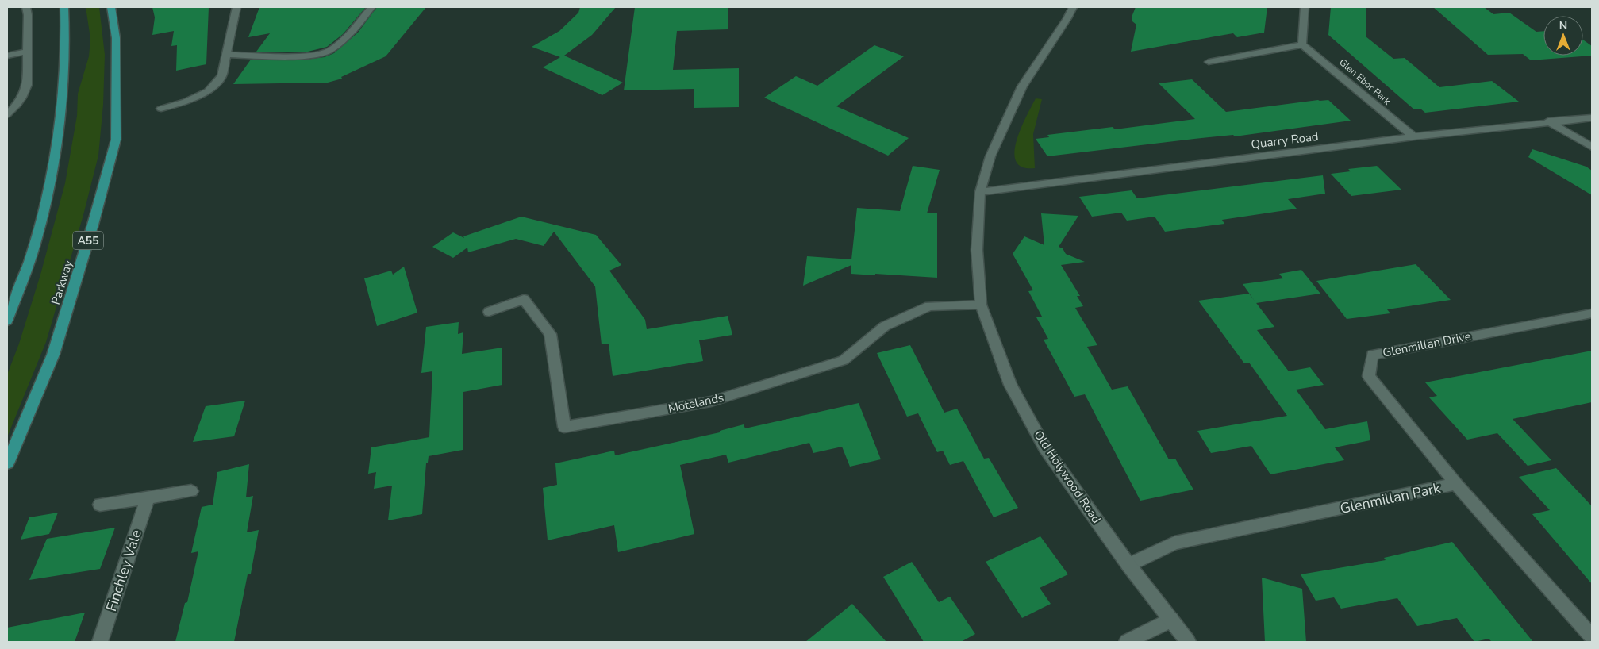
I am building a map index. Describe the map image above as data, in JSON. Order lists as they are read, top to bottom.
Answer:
{
  "streets": {
    "highway": ["A55", "Parkway"],
    "street": [
      "Glen Ebor Park",
      "Quarry Road",
      "Glenmillan Drive",
      "Motelands",
      "Old Holywood Road",
      "Glenmillan Park",
      "Finchley Vale"
    ]
  },
  "crossings": [
    ["Glen Ebor Park", "Quarry Road"],
    ["Quarry Road", "Old Holywood Road"],
    ["Glenmillan Drive", "Glenmillan Park"],
    ["Motelands", "Old Holywood Road"],
    ["Old Holywood Road", "Glenmillan Park"]
  ],
  "north": "top"
}
